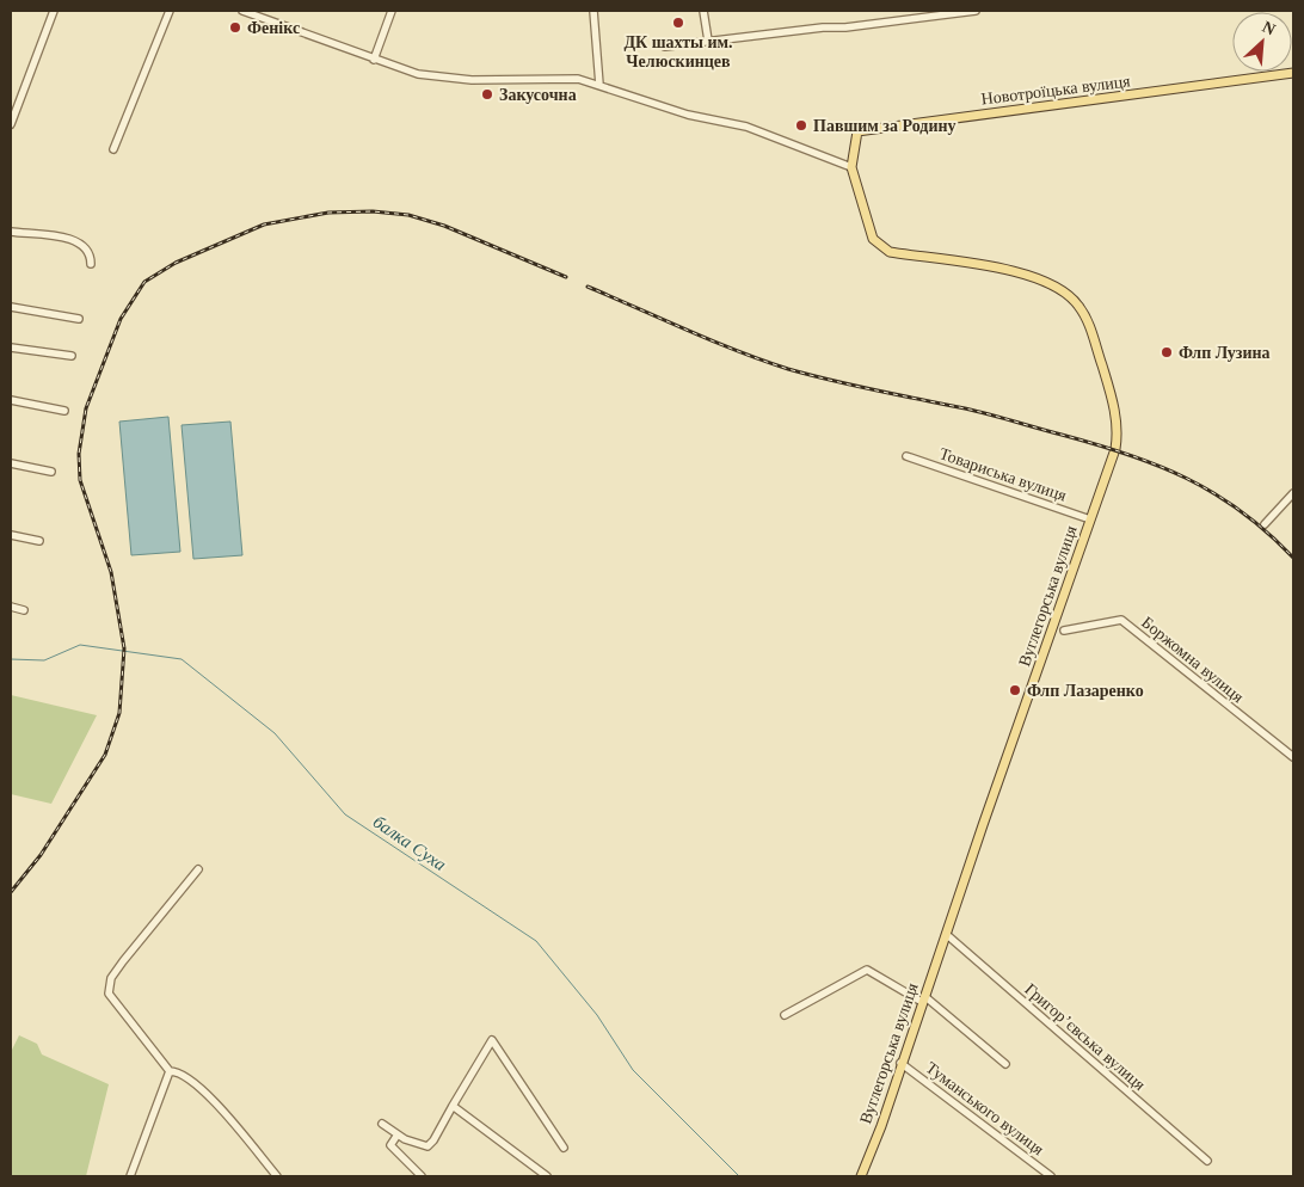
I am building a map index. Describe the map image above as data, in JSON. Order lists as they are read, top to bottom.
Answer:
{
  "streets": {
    "main road": ["Новотроїцька вулиця", "Вуглегорська вулиця"],
    "street": [
      "Товариська вулиця",
      "Боржомна вулиця",
      "Григор’євська вулиця",
      "Туманського вулиця"
    ]
  },
  "crossings": [
    ["Новотроїцька вулиця", "Вуглегорська вулиця"],
    ["Товариська вулиця", "Вуглегорська вулиця"],
    ["Вуглегорська вулиця", "Григор’євська вулиця"],
    ["Вуглегорська вулиця", "Туманського вулиця"]
  ],
  "water": ["балка Суха"],
  "places": [
    "ДК шахты им. Челюскинцев",
    "Фенікс",
    "Закусочна",
    "Павшим за Родину",
    "Флп Лузина",
    "Флп Лазаренко"
  ],
  "north": "top right"
}
